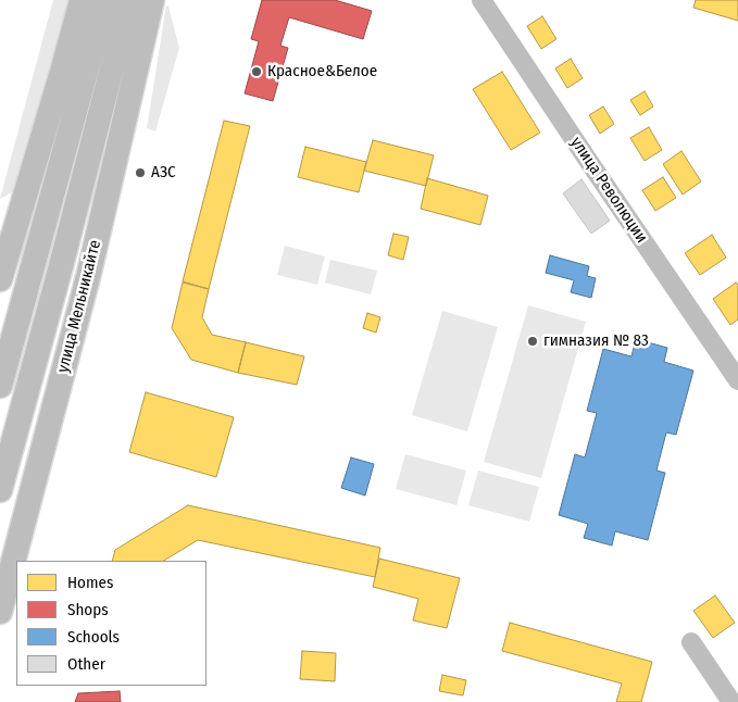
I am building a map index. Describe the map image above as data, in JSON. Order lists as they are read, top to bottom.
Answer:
{
  "streets": {
    "main road": ["улица Мельникайте"],
    "street": ["улица Революции"]
  },
  "places": ["Красное&Белое", "АЗС", "гимназия № 83"],
  "legend": [
    "Homes",
    "Shops",
    "Schools",
    "Other"
  ]
}
